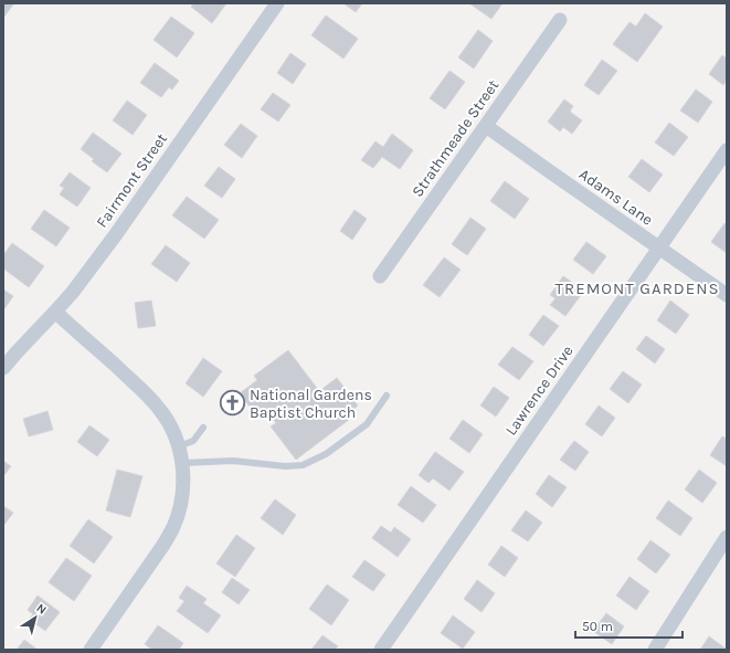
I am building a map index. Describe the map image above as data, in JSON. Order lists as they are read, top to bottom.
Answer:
{
  "streets": {
    "street": [
      "Strathmeade Street",
      "Fairmont Street",
      "Adams Lane",
      "Lawrence Drive"
    ]
  },
  "crossings": [
    ["Strathmeade Street", "Adams Lane"],
    ["Adams Lane", "Lawrence Drive"]
  ],
  "districts": ["TREMONT GARDENS"],
  "places": {
    "church": ["National Gardens Baptist Church"]
  },
  "scale_bar": "50 m",
  "north": "top right"
}
